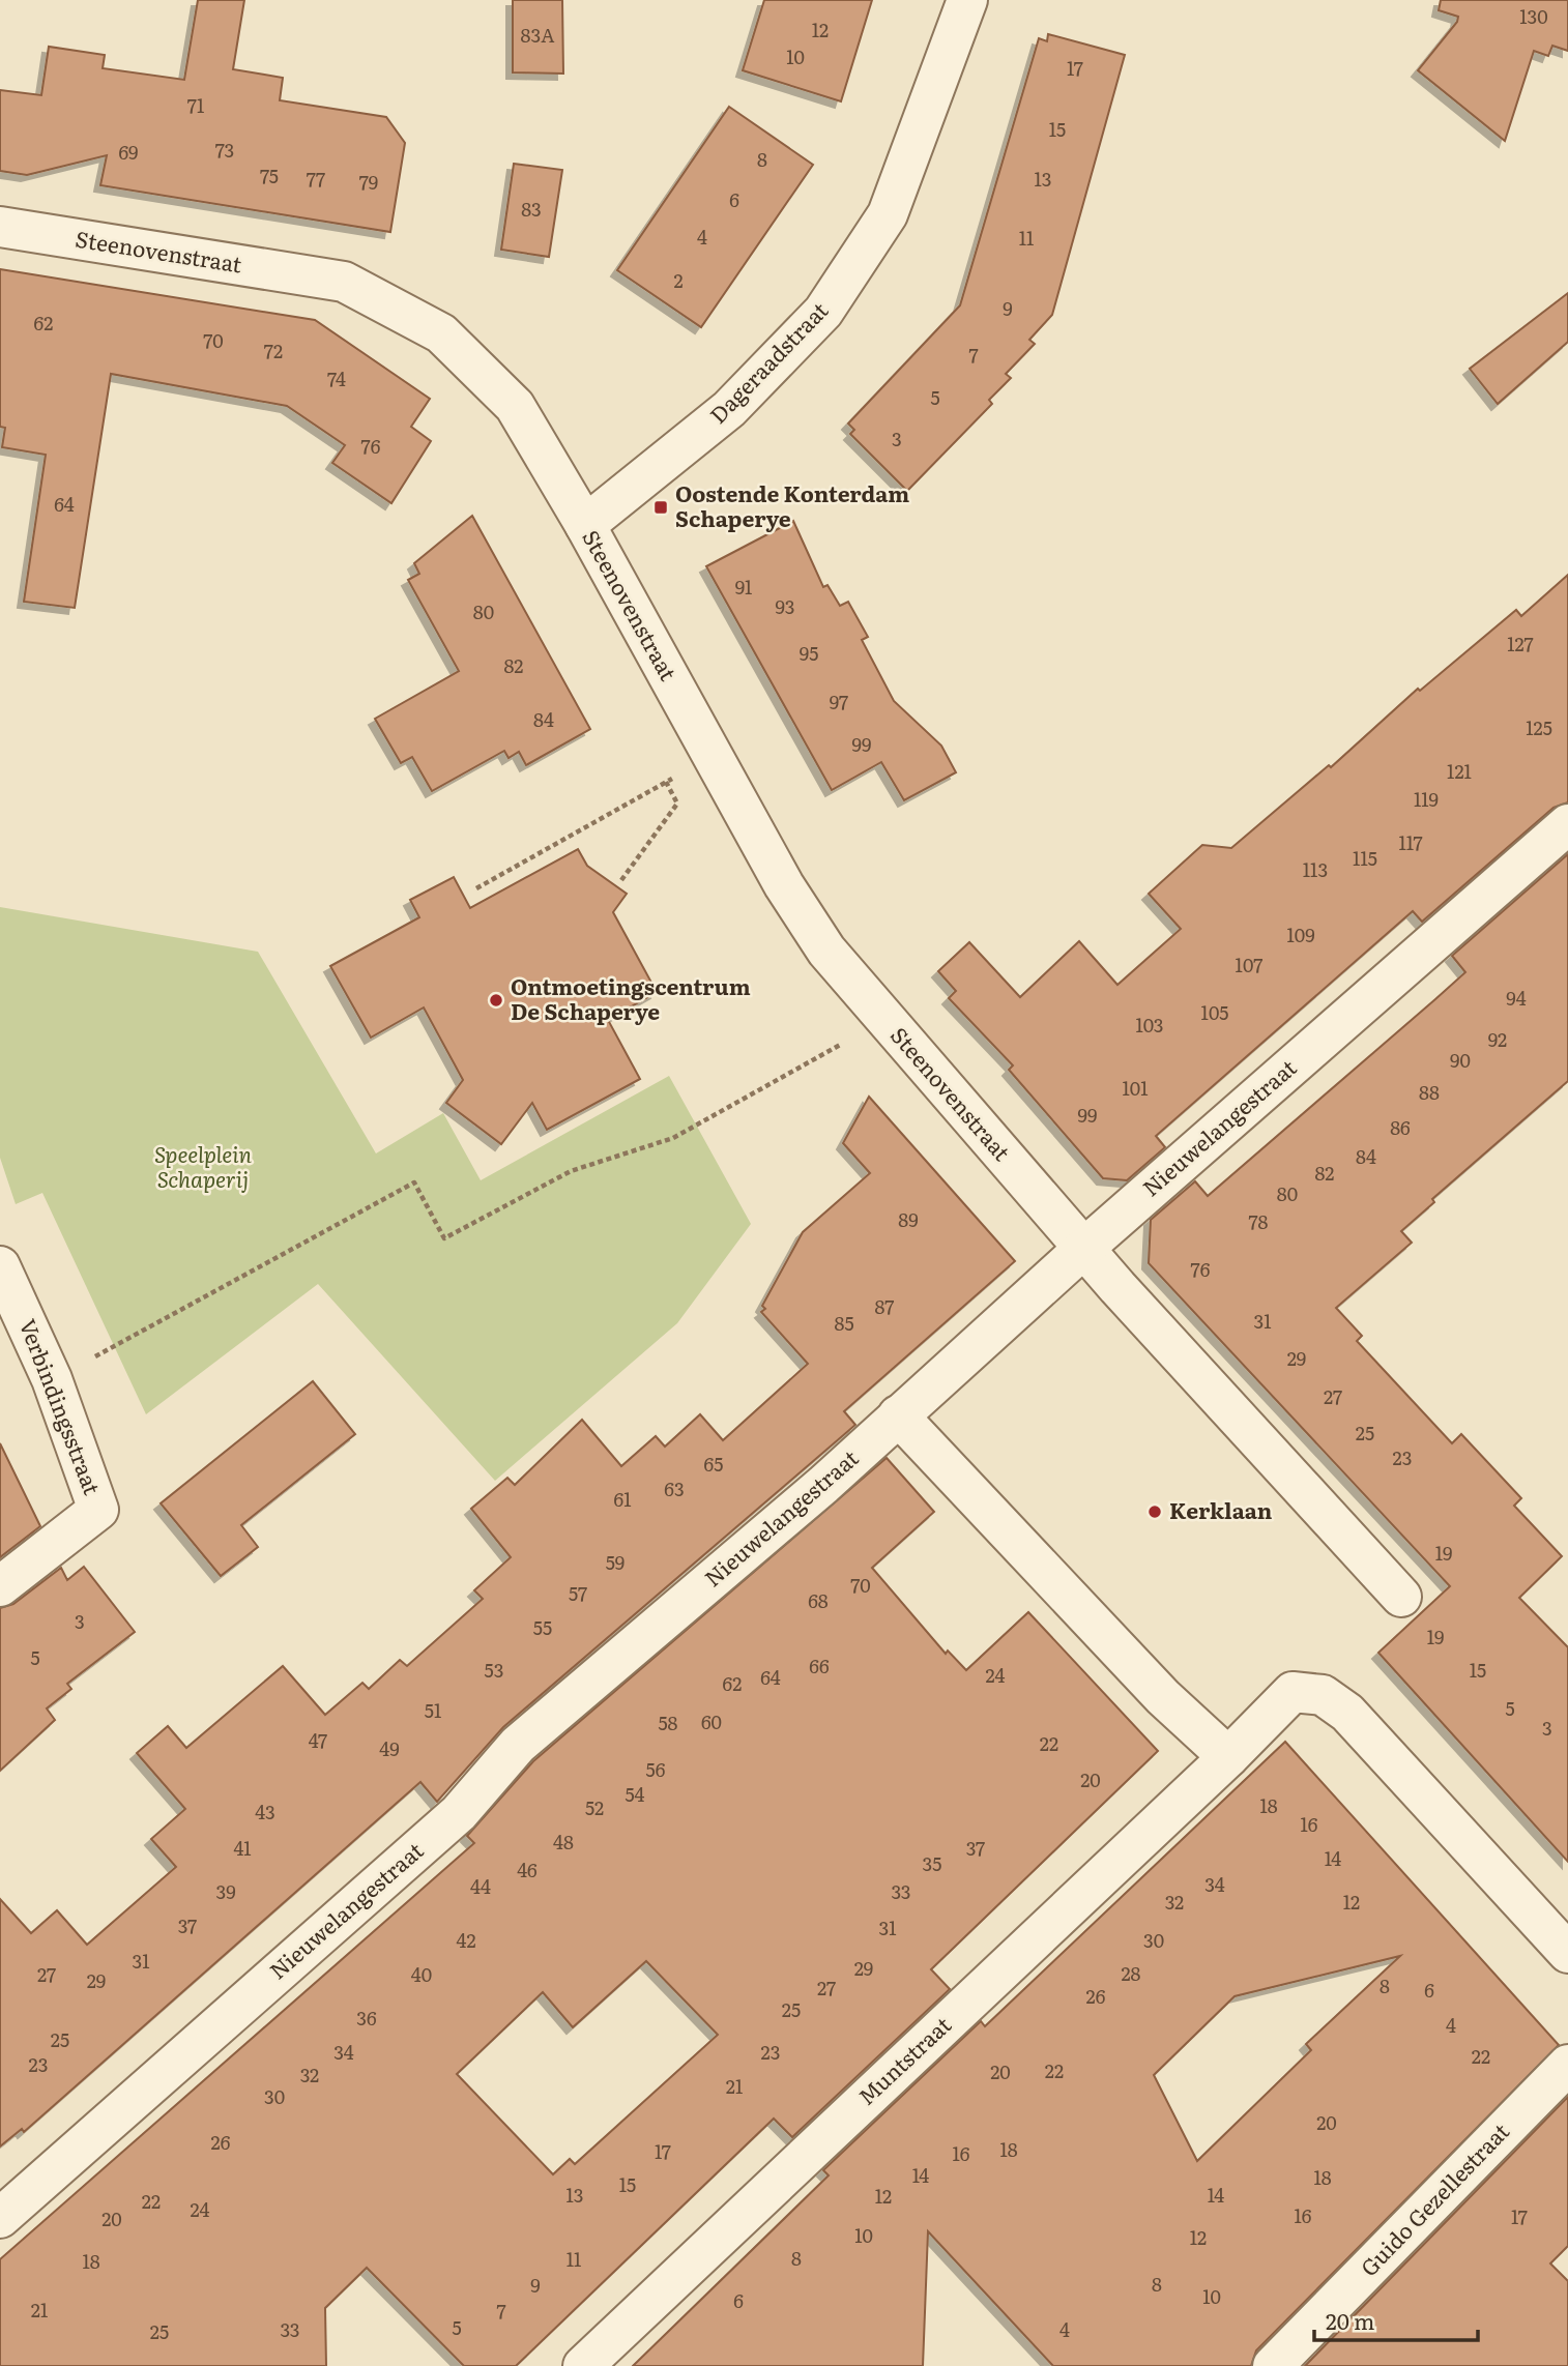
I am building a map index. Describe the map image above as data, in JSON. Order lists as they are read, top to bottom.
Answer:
{
  "streets": {
    "street": [
      "Steenovenstraat",
      "Dageraadstraat",
      "Nieuwelangestraat",
      "Verbindingsstraat",
      "Muntstraat",
      "Guido Gezellestraat"
    ]
  },
  "crossings": [
    ["Steenovenstraat", "Dageraadstraat"],
    ["Steenovenstraat", "Nieuwelangestraat"]
  ],
  "parks": ["Speelplein Schaperij"],
  "places": {
    "transit": ["Oostende Konterdam Schaperye"],
    "other": ["Ontmoetingscentrum De Schaperye", "Kerklaan"]
  },
  "house_numbers": [
    "130",
    "12",
    "83A",
    "10",
    "17",
    "71",
    "15",
    "73",
    "69",
    "8",
    "75",
    "77",
    "13",
    "79",
    "6",
    "83",
    "4",
    "11",
    "2",
    "9",
    "62",
    "70",
    "72",
    "7",
    "74",
    "5",
    "3",
    "76",
    "64",
    "91",
    "93",
    "80",
    "127",
    "95",
    "82",
    "97",
    "84",
    "125",
    "99",
    "121",
    "119",
    "117",
    "115",
    "113",
    "109",
    "107",
    "94",
    "105",
    "103",
    "92",
    "90",
    "101",
    "88",
    "99",
    "86",
    "84",
    "82",
    "80",
    "89",
    "78",
    "76",
    "87",
    "31",
    "85",
    "29",
    "27",
    "25",
    "23",
    "65",
    "63",
    "61",
    "19",
    "59",
    "70",
    "57",
    "68",
    "3",
    "55",
    "19",
    "5",
    "66",
    "53",
    "15",
    "24",
    "64",
    "62",
    "5",
    "51",
    "60",
    "58",
    "3",
    "47",
    "22",
    "49",
    "56",
    "20",
    "54",
    "18",
    "52",
    "43",
    "16",
    "48",
    "41",
    "37",
    "14",
    "35",
    "46",
    "34",
    "44",
    "39",
    "33",
    "32",
    "12",
    "37",
    "31",
    "42",
    "30",
    "31",
    "29",
    "28",
    "27",
    "40",
    "29",
    "8",
    "27",
    "6",
    "26",
    "25",
    "36",
    "4",
    "25",
    "34",
    "23",
    "22",
    "23",
    "22",
    "20",
    "32",
    "21",
    "30",
    "20",
    "26",
    "18",
    "17",
    "16",
    "14",
    "18",
    "15",
    "13",
    "14",
    "12",
    "22",
    "24",
    "16",
    "17",
    "20",
    "10",
    "12",
    "8",
    "11",
    "18",
    "8",
    "9",
    "10",
    "6",
    "21",
    "7",
    "5",
    "33",
    "4",
    "25"
  ],
  "scale_bar": "20 m"
}
